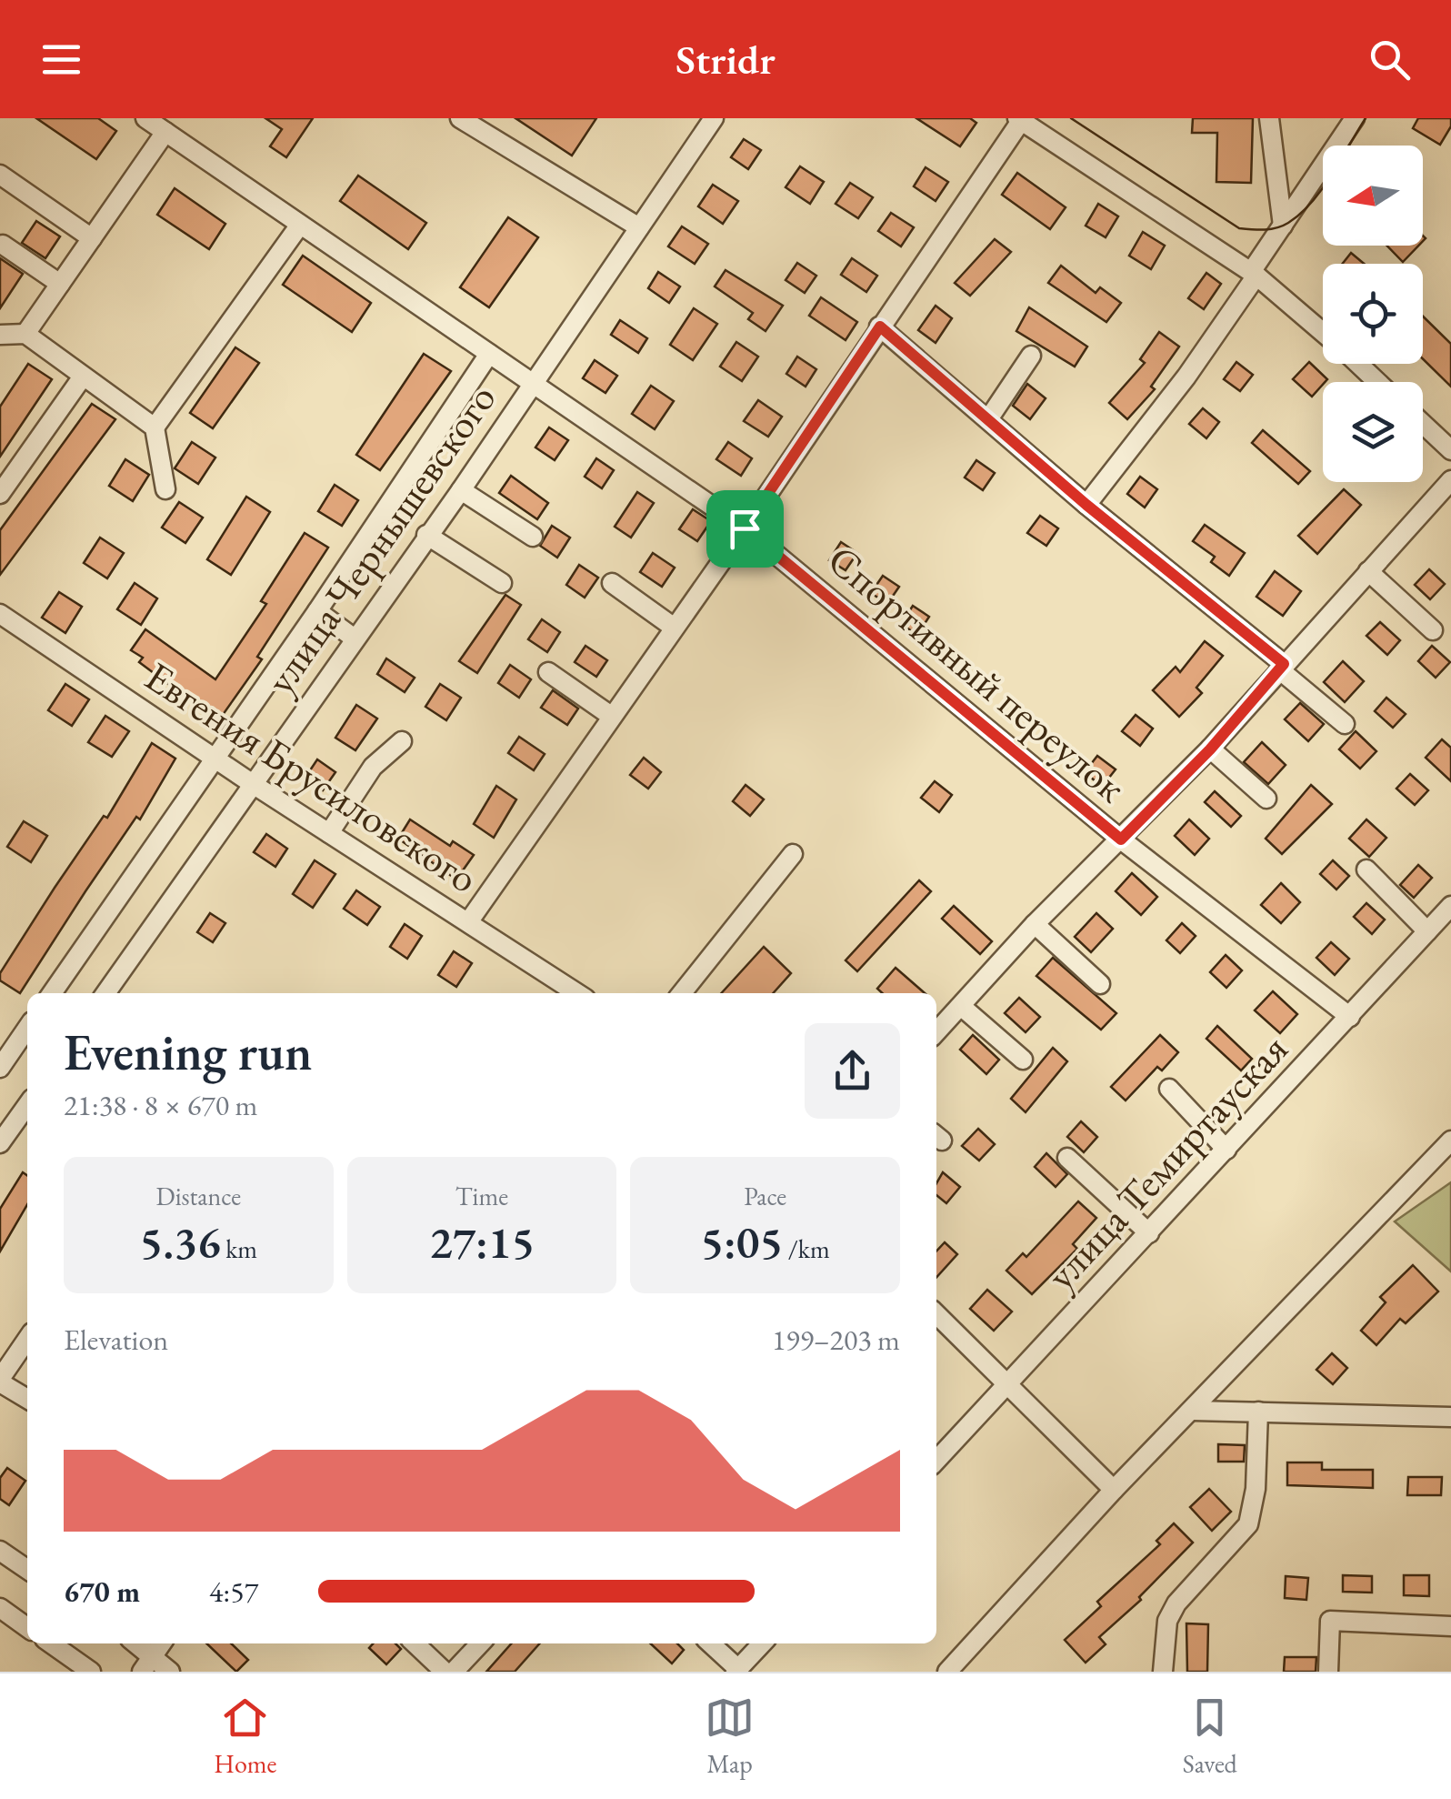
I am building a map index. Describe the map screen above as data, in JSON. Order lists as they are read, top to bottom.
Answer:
{
  "streets": {
    "street": [
      "улица Чернышевского",
      "Спортивный переулок",
      "Евгения Брусиловского",
      "улица Темиртауская"
    ]
  },
  "crossings": [
    ["улица Чернышевского", "Спортивный переулок"],
    ["улица Чернышевского", "Евгения Брусиловского"],
    ["Спортивный переулок", "улица Темиртауская"]
  ],
  "north": "left",
  "page": {
    "header": "Stridr",
    "heading": ["Evening run", "21:38 · 8 × 670 m"],
    "stats": [
      ["Distance", "5.36 km"],
      ["Time", "27:15"],
      ["Pace", "5:05 /km"]
    ],
    "chart": ["Elevation", "199–203 m"],
    "list": [
      {
        "name": "670 m",
        "note": "4:57"
      }
    ],
    "tabs": ["Home", "Map", "Saved"]
  }
}
